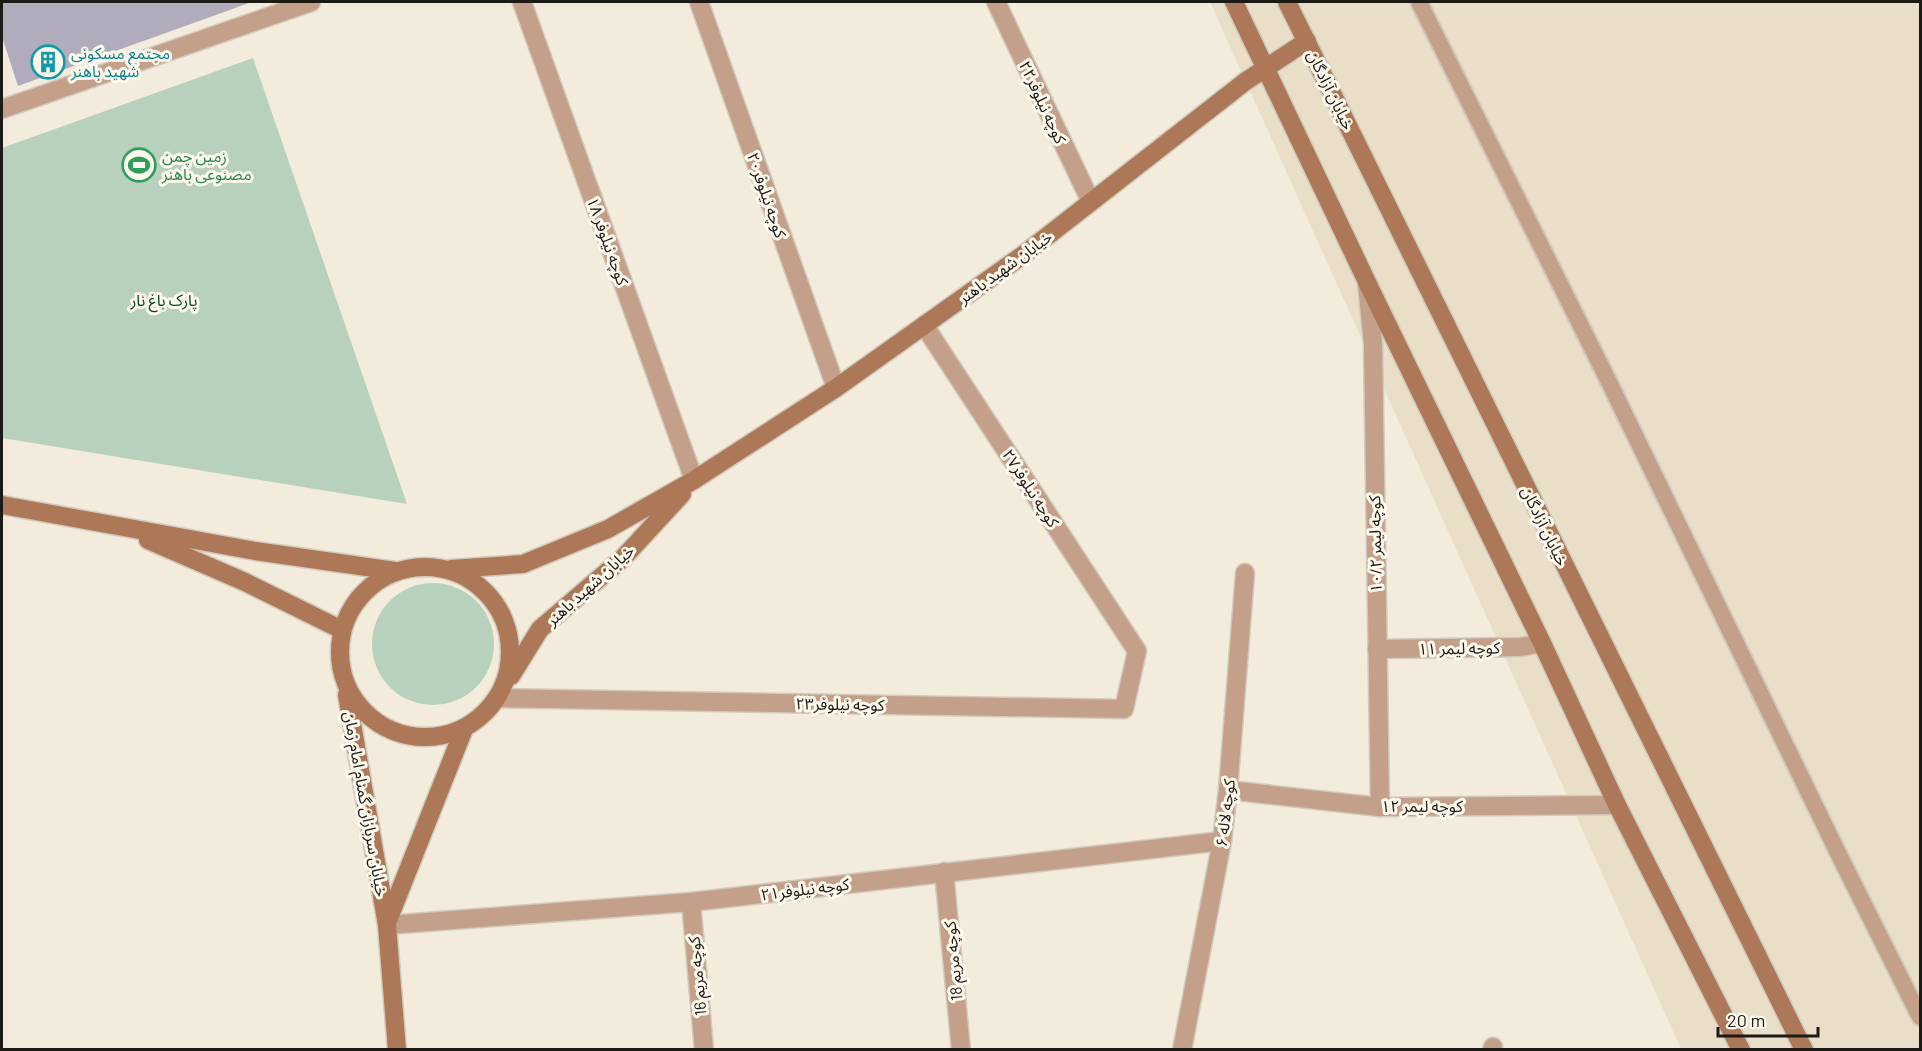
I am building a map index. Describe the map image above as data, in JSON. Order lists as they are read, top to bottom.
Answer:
{
  "streets": {
    "street": [
      "خیابان آزادگان",
      "کوچه نیلوفر۲۲",
      "کوچه نیلوفر۲۰",
      "کوچه نیلوفر ۱۸",
      "خیابان شهید باهنر",
      "کوچه نیلوفر۲۷",
      "کوچه لیمر ۱۰/۲",
      "کوچه لیمر ۱۱",
      "کوچه نیلوفر۲۳",
      "خیابان سربازان گمنام امام زمان",
      "کوچه لیمر ۱۲",
      "کوچه لاله ۶",
      "کوچه نیلوفر۲۱",
      "کوچه مریم 18",
      "کوچه مریم 16"
    ]
  },
  "crossings": [
    ["خیابان آزادگان", "خیابان شهید باهنر"],
    ["کوچه نیلوفر۲۲", "خیابان شهید باهنر"],
    ["کوچه نیلوفر۲۰", "خیابان شهید باهنر"],
    ["کوچه نیلوفر ۱۸", "خیابان شهید باهنر"],
    ["خیابان شهید باهنر", "کوچه نیلوفر۲۷"],
    ["خیابان شهید باهنر", "کوچه نیلوفر۲۳"],
    ["خیابان شهید باهنر", "خیابان سربازان گمنام امام زمان"],
    ["کوچه نیلوفر۲۷", "کوچه نیلوفر۲۳"],
    ["کوچه لیمر ۱۰/۲", "کوچه لیمر ۱۱"],
    ["کوچه لیمر ۱۰/۲", "کوچه لیمر ۱۲"],
    ["کوچه نیلوفر۲۳", "خیابان سربازان گمنام امام زمان"],
    ["خیابان سربازان گمنام امام زمان", "کوچه نیلوفر۲۱"],
    ["کوچه لیمر ۱۲", "کوچه لاله ۶"],
    ["کوچه لاله ۶", "کوچه نیلوفر۲۱"],
    ["کوچه نیلوفر۲۱", "کوچه مریم 18"],
    ["کوچه نیلوفر۲۱", "کوچه مریم 16"]
  ],
  "parks": ["پارک باغ نار"],
  "places": {
    "building": ["مجتمع مسکونی شهید باهنر"],
    "sports": ["زمین چمن مصنوعی باهنر"]
  },
  "scale_bar": "20 m"
}
